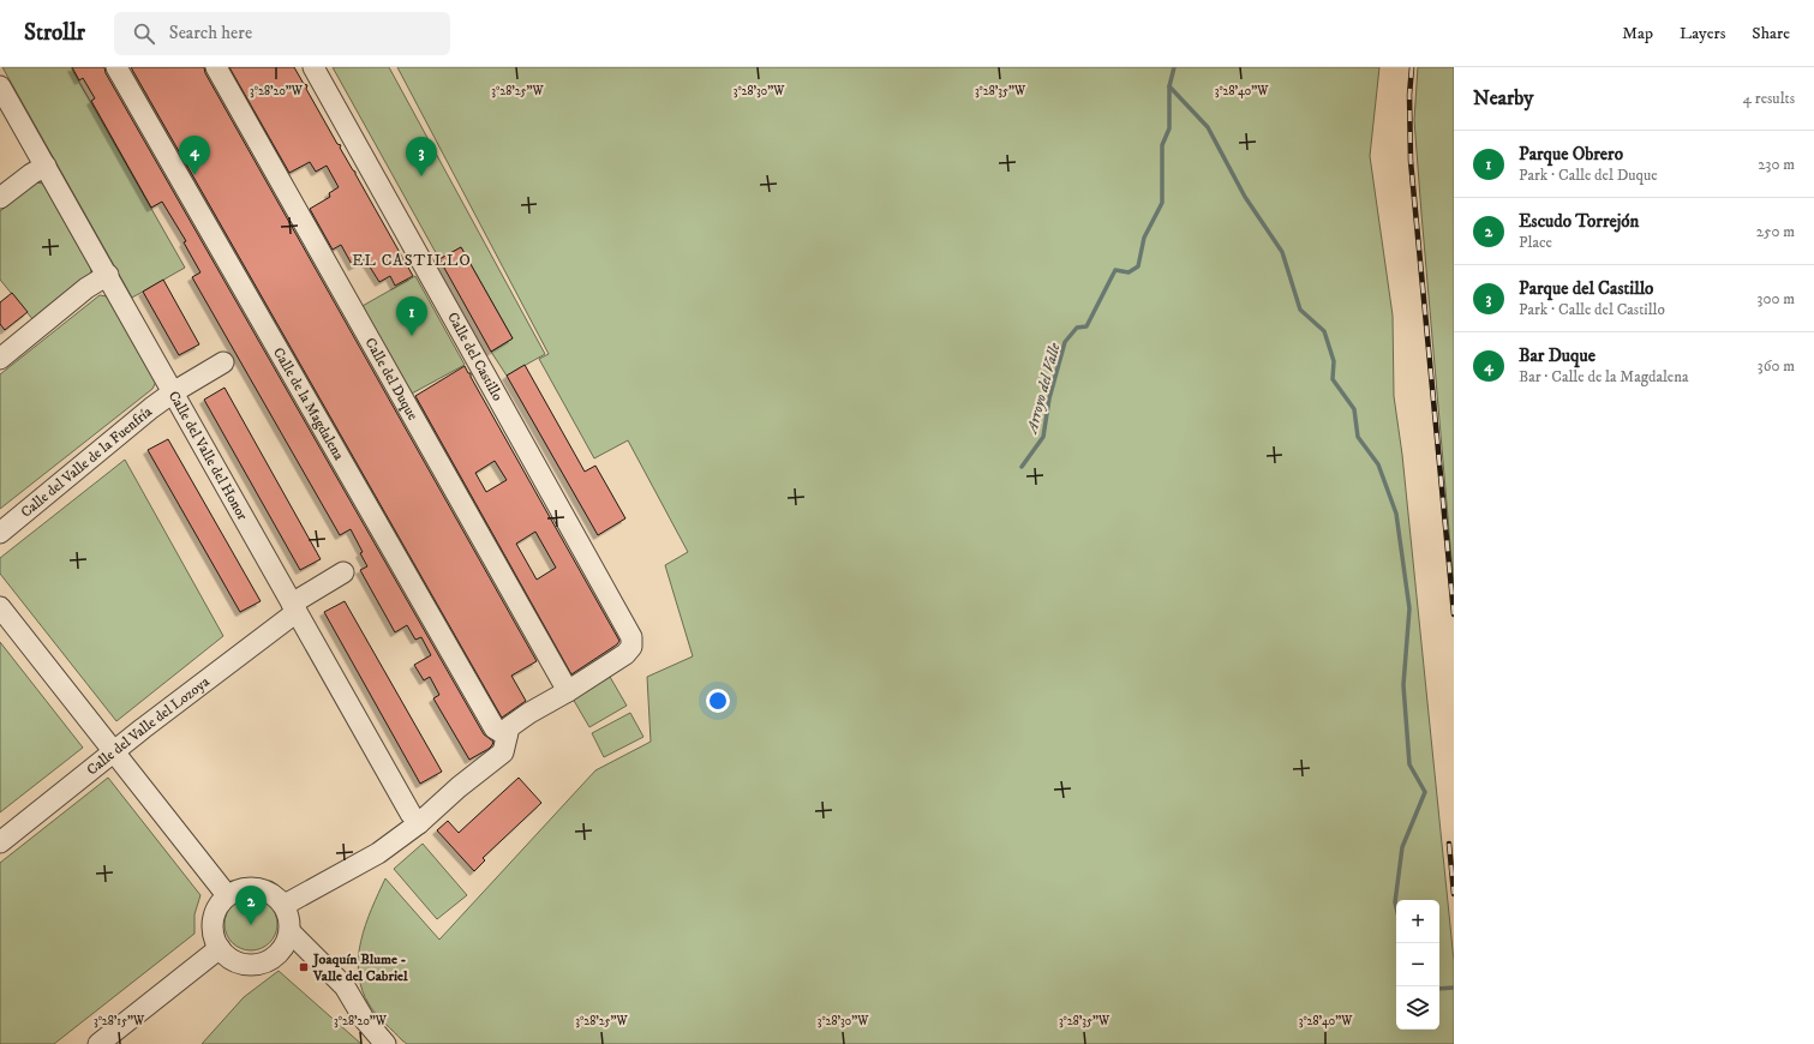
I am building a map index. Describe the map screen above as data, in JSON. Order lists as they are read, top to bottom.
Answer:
{
  "streets": {
    "street": [
      "Calle del Castillo",
      "Calle del Duque",
      "Calle de la Magdalena",
      "Calle del Valle del Honor",
      "Calle del Valle de la Fuenfría",
      "Calle del Valle del Lozoya"
    ]
  },
  "crossings": [
    ["Calle del Castillo", "Calle del Duque"],
    ["Calle del Valle del Honor", "Calle del Valle de la Fuenfría"],
    ["Calle del Valle del Honor", "Calle del Valle del Lozoya"]
  ],
  "districts": ["EL CASTILLO"],
  "water": ["Arroyo del Valle"],
  "places": {
    "transit": ["Joaquín Blume - Valle del Cabriel"]
  },
  "page": {
    "header": "Strollr",
    "search": "Search here",
    "nav": ["Map", "Layers", "Share"],
    "heading": ["Nearby", "4 results"],
    "list": [
      {
        "mark": "1",
        "name": "Parque Obrero",
        "note": "Park · Calle del Duque",
        "value": "230 m"
      },
      {
        "mark": "2",
        "name": "Escudo Torrejón",
        "note": "Place",
        "value": "250 m"
      },
      {
        "mark": "3",
        "name": "Parque del Castillo",
        "note": "Park · Calle del Castillo",
        "value": "300 m"
      },
      {
        "mark": "4",
        "name": "Bar Duque",
        "note": "Bar · Calle de la Magdalena",
        "value": "360 m"
      }
    ],
    "pins": [
      "4",
      "3",
      "1",
      "2"
    ],
    "map_buttons": ["+", "−"]
  },
  "coordinates": [
    "3°28'20\"W",
    "3°28'25\"W",
    "3°28'30\"W",
    "3°28'35\"W",
    "3°28'40\"W",
    "3°28'15\"W"
  ]
}
